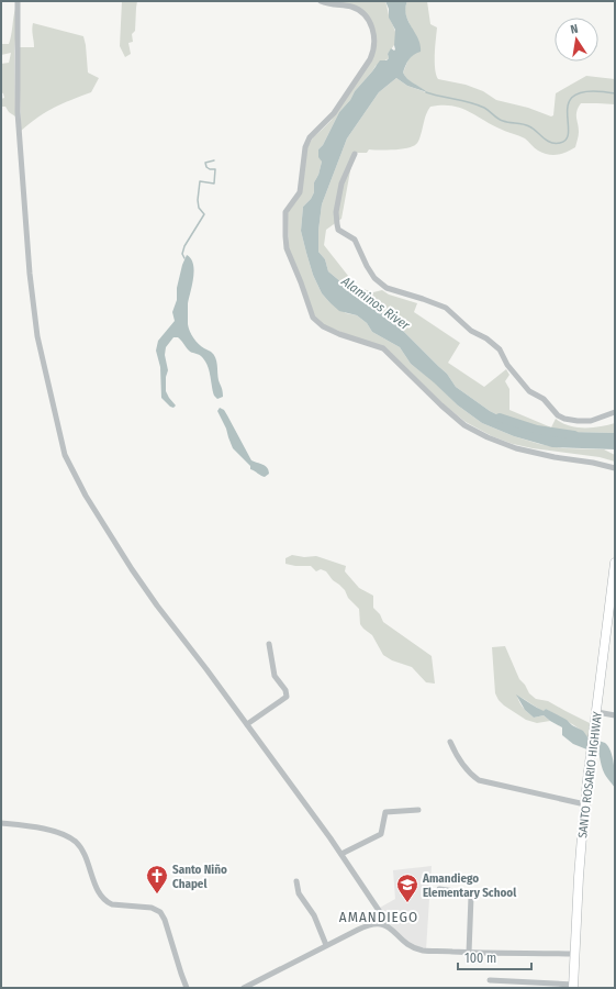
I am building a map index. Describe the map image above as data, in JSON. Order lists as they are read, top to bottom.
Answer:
{
  "streets": {
    "main road": ["SANTO ROSARIO HIGHWAY"]
  },
  "districts": ["AMANDIEGO"],
  "water": ["Alaminos River"],
  "places": {
    "church": ["Santo Niño Chapel"],
    "school or university": ["Amandiego Elementary School"]
  },
  "scale_bar": "100 m",
  "north": "top"
}
